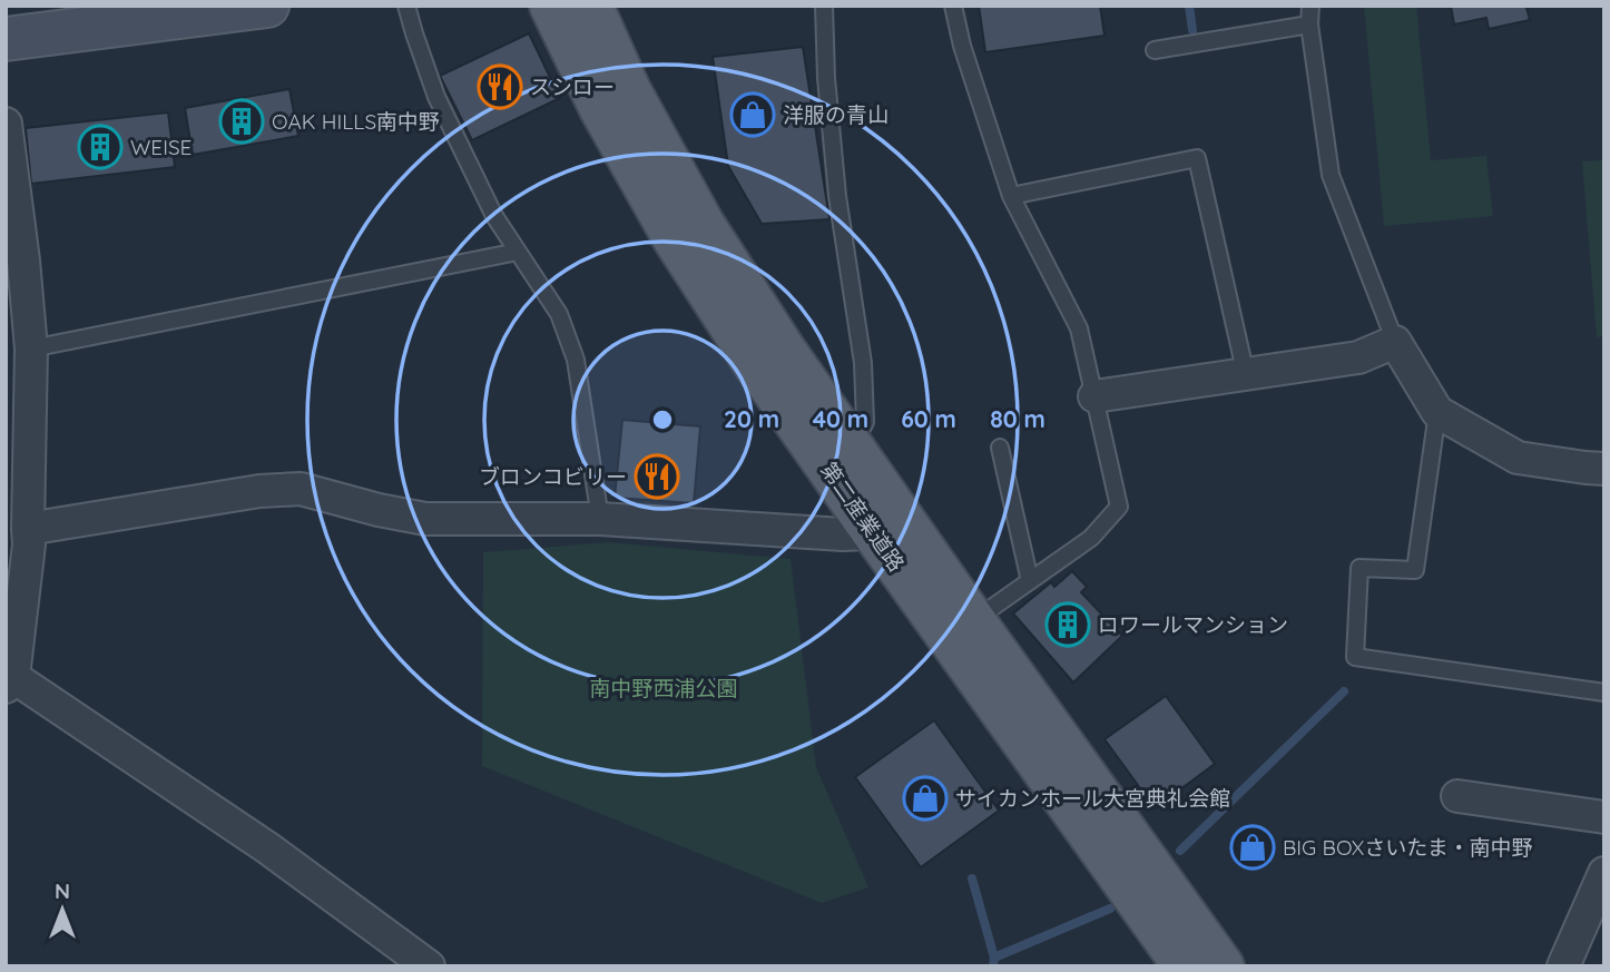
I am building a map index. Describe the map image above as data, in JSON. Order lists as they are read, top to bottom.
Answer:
{
  "streets": {
    "main road": ["第二産業道路"]
  },
  "parks": ["南中野西浦公園"],
  "places": {
    "restaurant": ["スシロー", "ブロンコビリー"],
    "shop": ["洋服の青山", "サイカンホール大宮典礼会館", "BIG BOXさいたま・南中野"],
    "building": ["OAK HILLS南中野", "WEISE", "ロワールマンション"]
  },
  "north": "top",
  "rings": [
    "20 m",
    "40 m",
    "60 m",
    "80 m"
  ]
}
